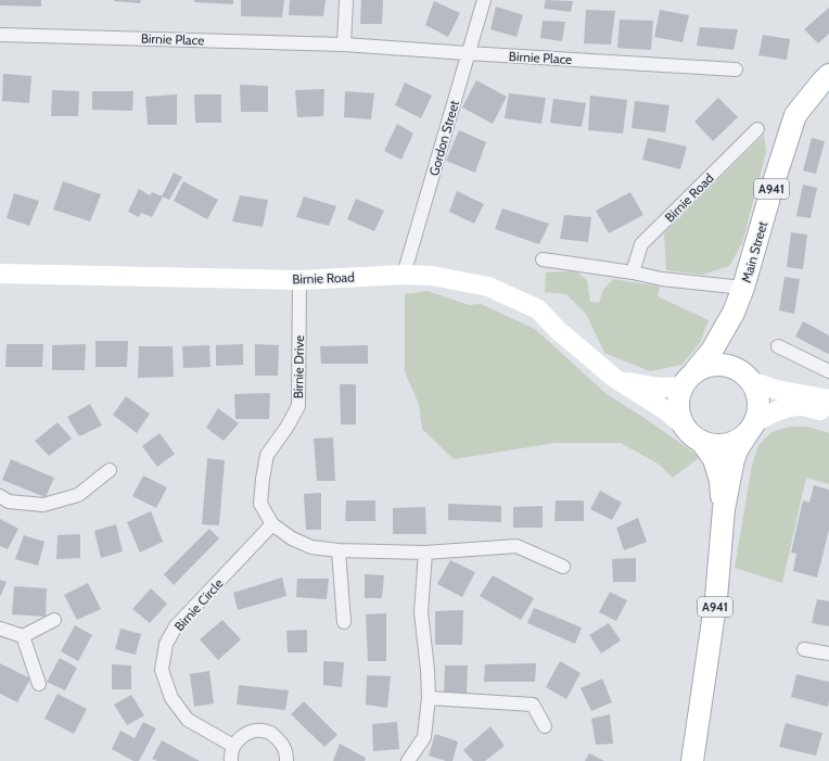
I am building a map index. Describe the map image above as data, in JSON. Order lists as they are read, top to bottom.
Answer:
{
  "streets": {
    "main road": ["A941", "Main Street"],
    "street": [
      "Birnie Place",
      "Gordon Street",
      "Birnie Road",
      "Birnie Drive",
      "Birnie Circle"
    ]
  },
  "crossings": [
    ["Birnie Place", "Gordon Street"],
    ["Gordon Street", "Birnie Road"],
    ["A941", "Birnie Road"],
    ["A941", "Main Street"],
    ["Birnie Road", "Main Street"],
    ["Birnie Road", "Birnie Drive"],
    ["Birnie Drive", "Birnie Circle"]
  ]
}
